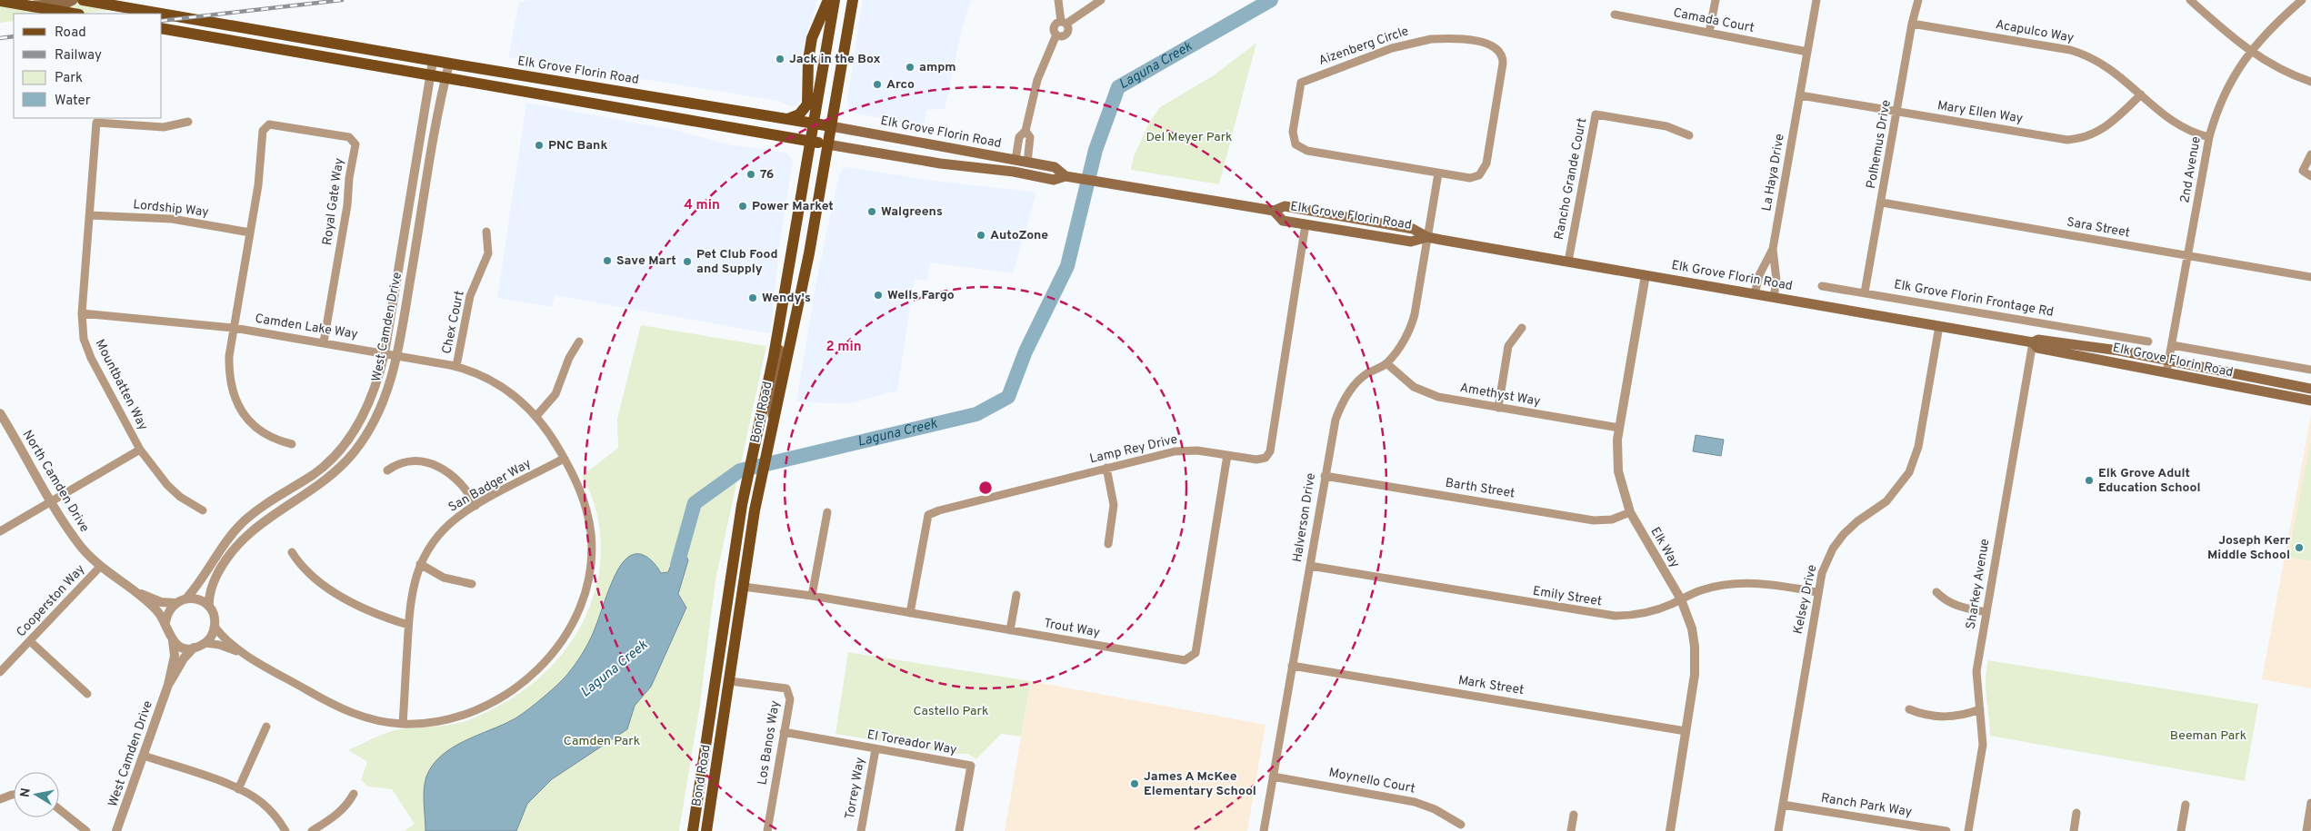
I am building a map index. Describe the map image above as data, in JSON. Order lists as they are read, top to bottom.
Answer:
{
  "streets": {
    "main road": ["Elk Grove Florin Road", "Bond Road"],
    "street": [
      "Camada Court",
      "Acapulco Way",
      "Aizenberg Circle",
      "Mary Ellen Way",
      "Polhemus Drive",
      "2nd Avenue",
      "La Haya Drive",
      "Rancho Grande Court",
      "Royal Gate Way",
      "Lordship Way",
      "Sara Street",
      "Elk Grove Florin Frontage Rd",
      "Chex Court",
      "Camden Lake Way",
      "West Camden Drive",
      "Mountbatten Way",
      "Amethyst Way",
      "Lamp Rey Drive",
      "North Camden Drive",
      "San Badger Way",
      "Barth Street",
      "Halverson Drive",
      "Elk Way",
      "Sharkey Avenue",
      "Emily Street",
      "Kelsey Drive",
      "Cooperston Way",
      "Trout Way",
      "Mark Street",
      "Los Banos Way",
      "El Toreador Way",
      "Moynello Court",
      "Torrey Way",
      "Ranch Park Way"
    ]
  },
  "crossings": [
    ["Camada Court", "La Haya Drive"],
    ["Acapulco Way", "Mary Ellen Way"],
    ["Acapulco Way", "Polhemus Drive"],
    ["Acapulco Way", "2nd Avenue"],
    ["Elk Grove Florin Road", "2nd Avenue"],
    ["Elk Grove Florin Road", "La Haya Drive"],
    ["Elk Grove Florin Road", "Rancho Grande Court"],
    ["Elk Grove Florin Road", "West Camden Drive"],
    ["Elk Grove Florin Road", "Bond Road"],
    ["Elk Grove Florin Road", "Lamp Rey Drive"],
    ["Elk Grove Florin Road", "Halverson Drive"],
    ["Elk Grove Florin Road", "Elk Way"],
    ["Elk Grove Florin Road", "Sharkey Avenue"],
    ["Elk Grove Florin Road", "Kelsey Drive"],
    ["Mary Ellen Way", "Polhemus Drive"],
    ["Mary Ellen Way", "La Haya Drive"],
    ["Polhemus Drive", "Sara Street"],
    ["Polhemus Drive", "Elk Grove Florin Frontage Rd"],
    ["2nd Avenue", "Sara Street"],
    ["Royal Gate Way", "Lordship Way"],
    ["Royal Gate Way", "Camden Lake Way"],
    ["Lordship Way", "Mountbatten Way"],
    ["Chex Court", "Camden Lake Way"],
    ["Camden Lake Way", "West Camden Drive"],
    ["Camden Lake Way", "Mountbatten Way"],
    ["Camden Lake Way", "North Camden Drive"],
    ["Camden Lake Way", "San Badger Way"],
    ["West Camden Drive", "North Camden Drive"],
    ["Amethyst Way", "Halverson Drive"],
    ["Amethyst Way", "Elk Way"],
    ["Bond Road", "Trout Way"],
    ["Bond Road", "Los Banos Way"],
    ["Lamp Rey Drive", "Trout Way"],
    ["North Camden Drive", "Cooperston Way"],
    ["Barth Street", "Halverson Drive"],
    ["Barth Street", "Elk Way"],
    ["Halverson Drive", "Emily Street"],
    ["Halverson Drive", "Mark Street"],
    ["Halverson Drive", "Moynello Court"],
    ["Elk Way", "Emily Street"],
    ["Elk Way", "Mark Street"],
    ["Emily Street", "Kelsey Drive"],
    ["Kelsey Drive", "Ranch Park Way"],
    ["Los Banos Way", "El Toreador Way"],
    ["El Toreador Way", "Torrey Way"]
  ],
  "water": ["Laguna Creek"],
  "parks": [
    "Del Meyer Park",
    "Castello Park",
    "Beeman Park",
    "Camden Park"
  ],
  "places": [
    "Jack in the Box",
    "ampm",
    "Arco",
    "PNC Bank",
    "76",
    "Power Market",
    "Walgreens",
    "AutoZone",
    "Save Mart",
    "Pet Club Food and Supply",
    "Wells Fargo",
    "Wendy's",
    "Elk Grove Adult Education School",
    "Joseph Kerr Middle School",
    "James A McKee Elementary School"
  ],
  "legend": [
    "Road",
    "Railway",
    "Park",
    "Water"
  ],
  "north": "left",
  "rings": ["4 min", "2 min"]
}
